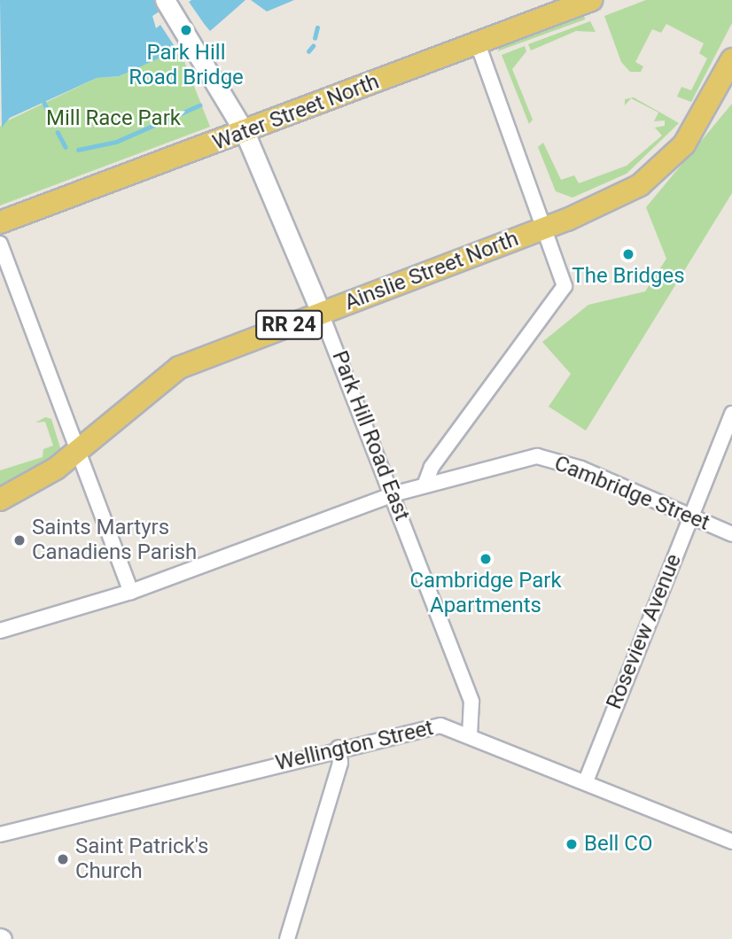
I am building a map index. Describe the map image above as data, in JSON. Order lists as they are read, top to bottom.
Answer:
{
  "streets": {
    "main road": [
      "Water Street North",
      "Ainslie Street North",
      "RR 24",
      "Park Hill Road East"
    ],
    "street": ["Cambridge Street", "Roseview Avenue", "Wellington Street"]
  },
  "crossings": [
    ["Water Street North", "Park Hill Road East"],
    ["Ainslie Street North", "Park Hill Road East"],
    ["Park Hill Road East", "Cambridge Street"],
    ["Park Hill Road East", "Wellington Street"],
    ["Cambridge Street", "Roseview Avenue"],
    ["Roseview Avenue", "Wellington Street"]
  ],
  "parks": ["Mill Race Park"],
  "places": [
    "Park Hill Road Bridge",
    "The Bridges",
    "Saints Martyrs Canadiens Parish",
    "Cambridge Park Apartments",
    "Bell CO",
    "Saint Patrick's Church"
  ]
}
